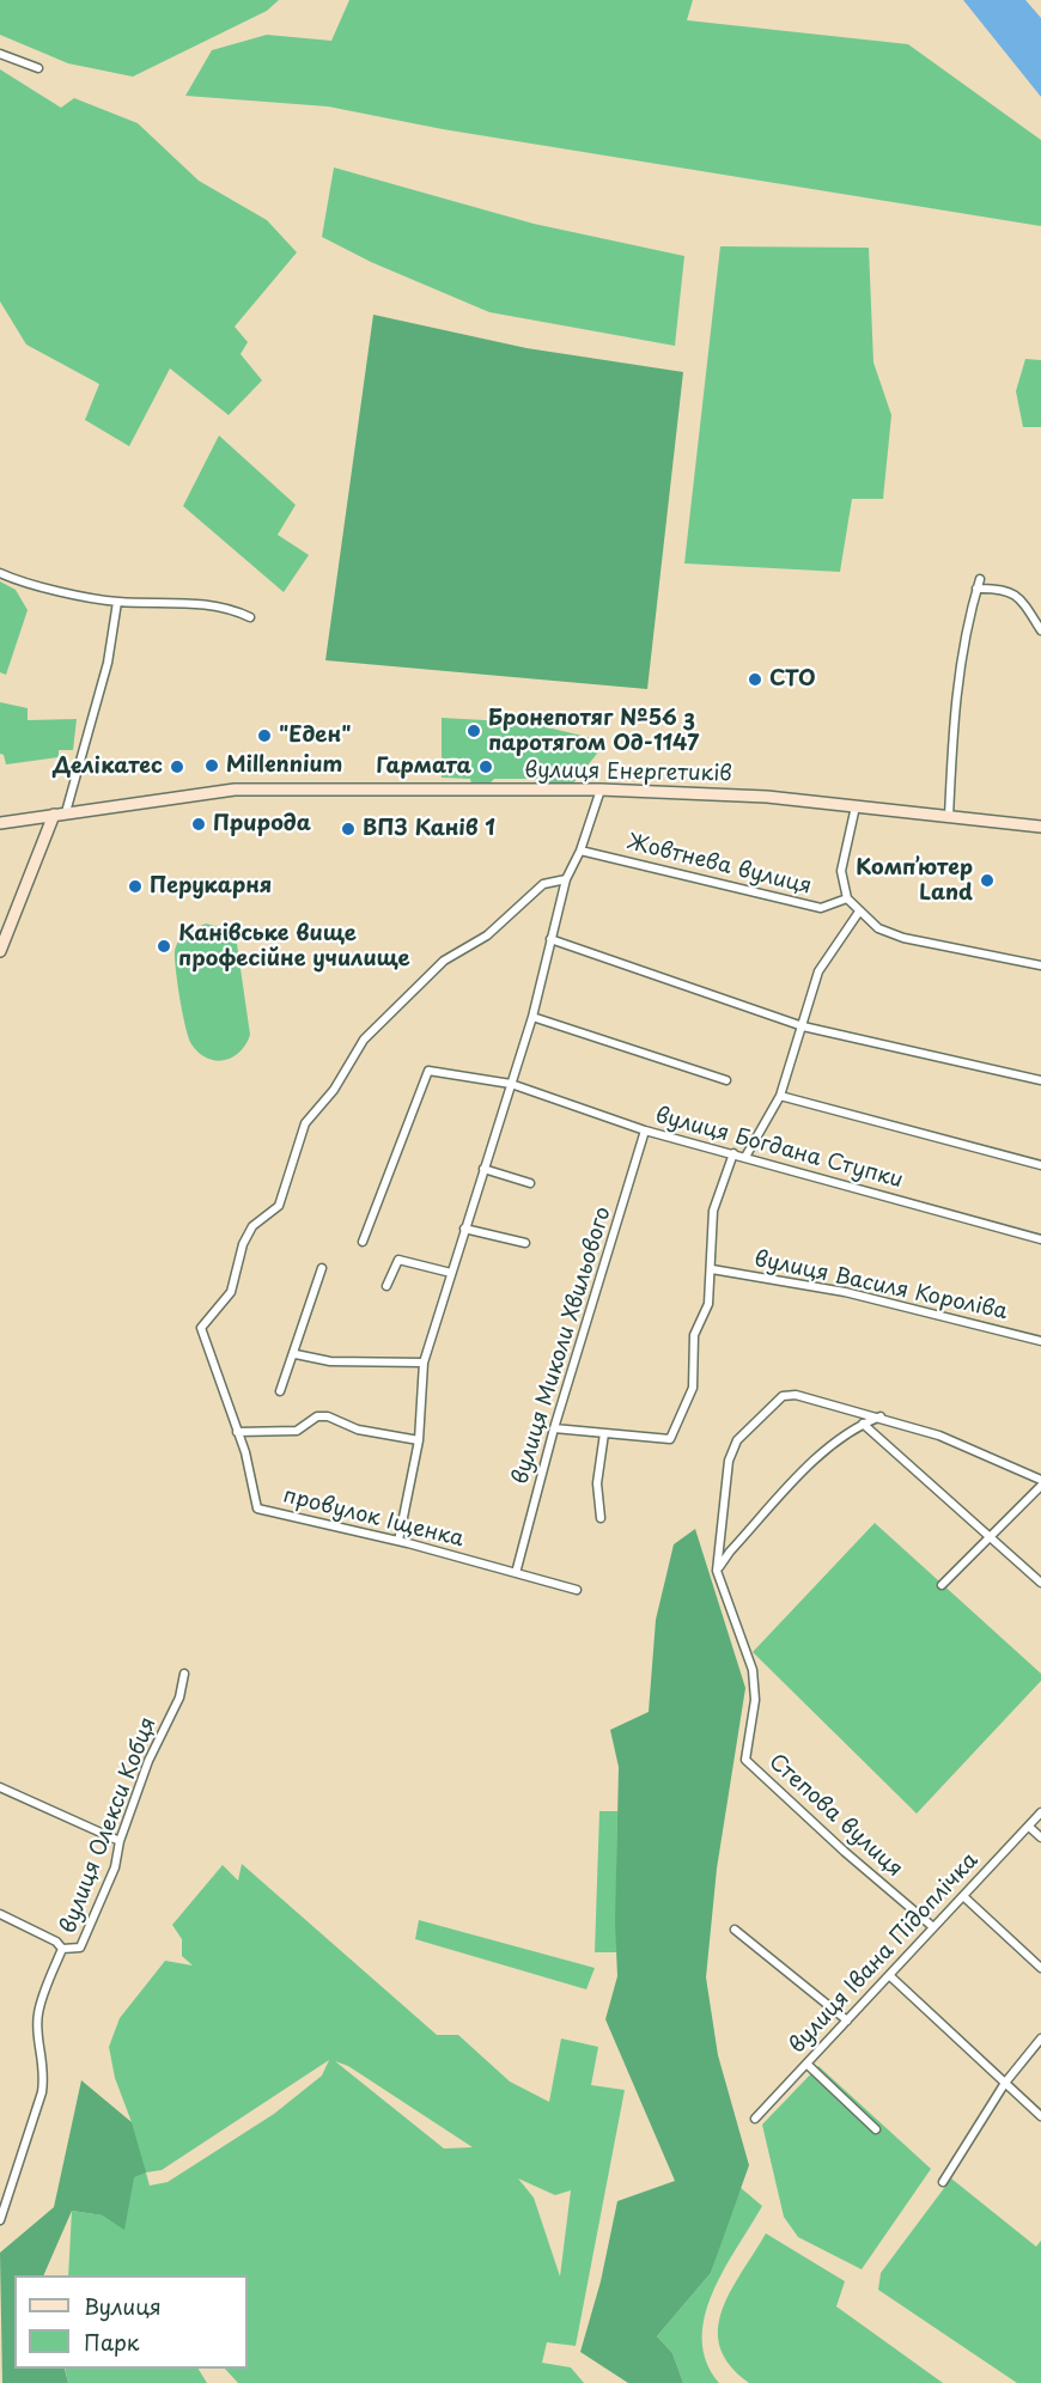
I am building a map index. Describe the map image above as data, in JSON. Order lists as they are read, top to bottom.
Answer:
{
  "streets": {
    "main road": ["вулиця Енергетиків"],
    "street": [
      "Жовтнева вулиця",
      "вулиця Богдана Ступки",
      "вулиця Василя Короліва",
      "вулиця Миколи Хвильового",
      "провулок Іщенка",
      "Степова вулиця",
      "вулиця Олекси Кобця",
      "вулиця Івана Підоплічка"
    ]
  },
  "crossings": [
    ["вулиця Богдана Ступки", "вулиця Миколи Хвильового"],
    ["вулиця Миколи Хвильового", "провулок Іщенка"],
    ["Степова вулиця", "вулиця Івана Підоплічка"]
  ],
  "places": [
    "СТО",
    "Бронепотяг №56 з паротягом Од-1147",
    "\"Еден\"",
    "Millennium",
    "Делікатес",
    "Гармата",
    "Природа",
    "ВПЗ Канів 1",
    "Комп’ютер Land",
    "Перукарня",
    "Канівське вище професійне училище"
  ],
  "legend": ["Вулиця", "Парк"]
}
